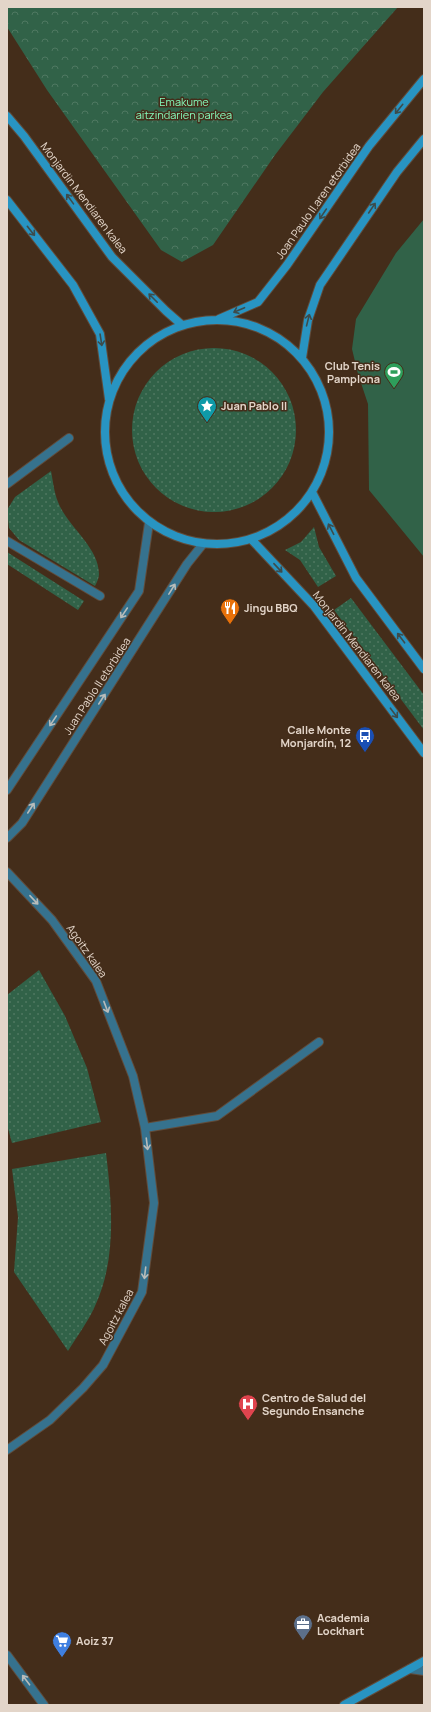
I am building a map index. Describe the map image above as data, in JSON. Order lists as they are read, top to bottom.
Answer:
{
  "streets": {
    "main road": ["Monjardin Mendiaren kalea", "Joan Paulo II.aren etorbidea"],
    "street": ["Juan Pablo II etorbidea", "Agoitz kalea"]
  },
  "one_way": ["Agoitz kalea"],
  "parks": ["Emakume aitzindarien parkea"],
  "places": {
    "sports": ["Club Tenis Pamplona"],
    "place": ["Juan Pablo II"],
    "restaurant": ["Jingu BBQ"],
    "bus stop": ["Calle Monte Monjardín, 12"],
    "hospital": ["Centro de Salud del Segundo Ensanche"],
    "office": ["Academia Lockhart"],
    "supermarket": ["Aoiz 37"]
  }
}
